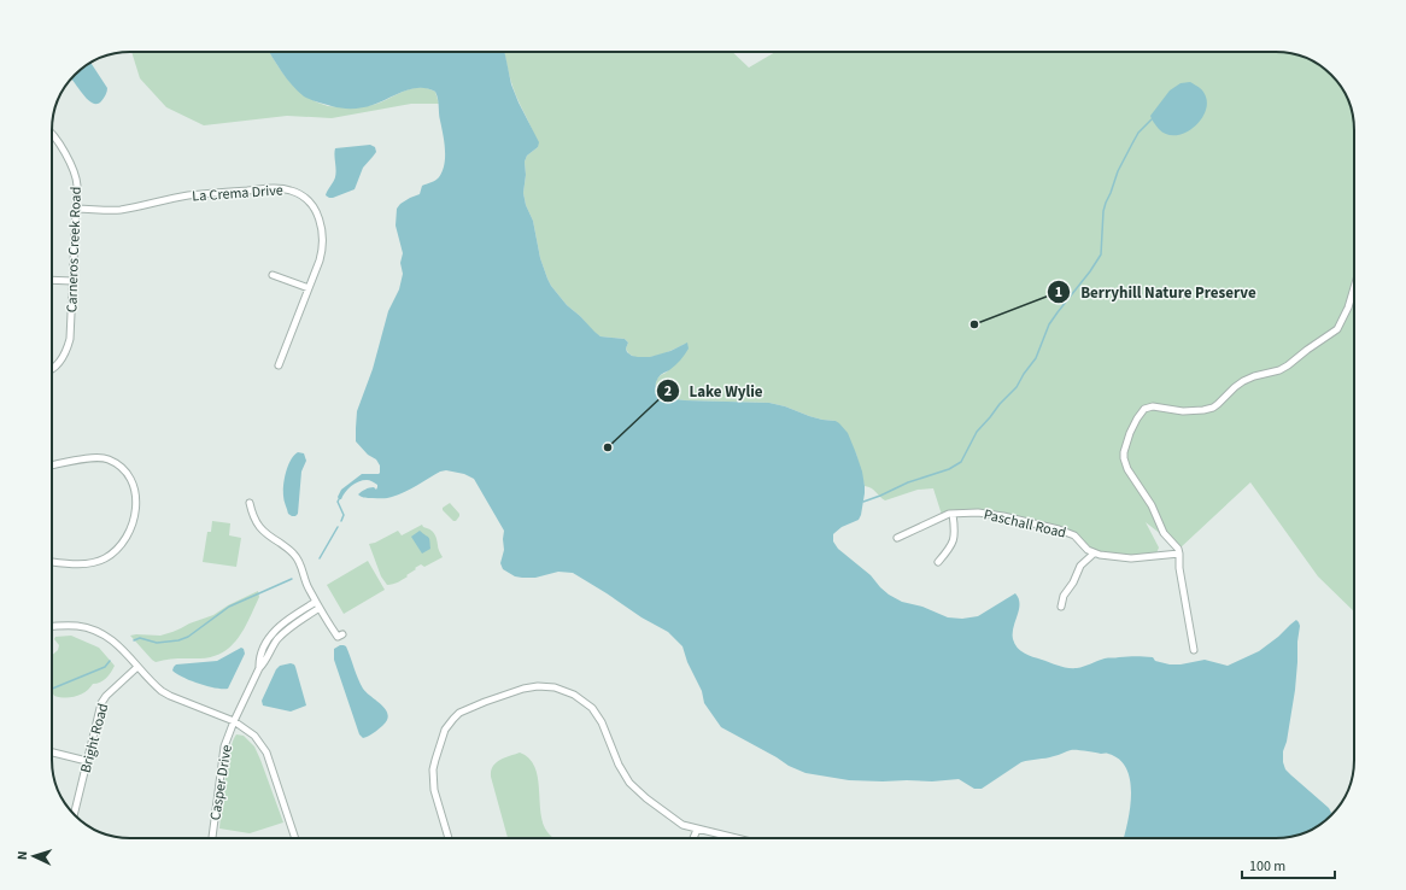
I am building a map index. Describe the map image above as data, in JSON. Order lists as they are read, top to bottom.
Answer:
{
  "streets": {
    "street": [
      "La Crema Drive",
      "Carneros Creek Road",
      "Paschall Road",
      "Bright Road",
      "Casper Drive"
    ]
  },
  "crossings": [
    ["La Crema Drive", "Carneros Creek Road"]
  ],
  "places": ["Berryhill Nature Preserve", "Lake Wylie"],
  "scale_bar": "100 m",
  "north": "left"
}
